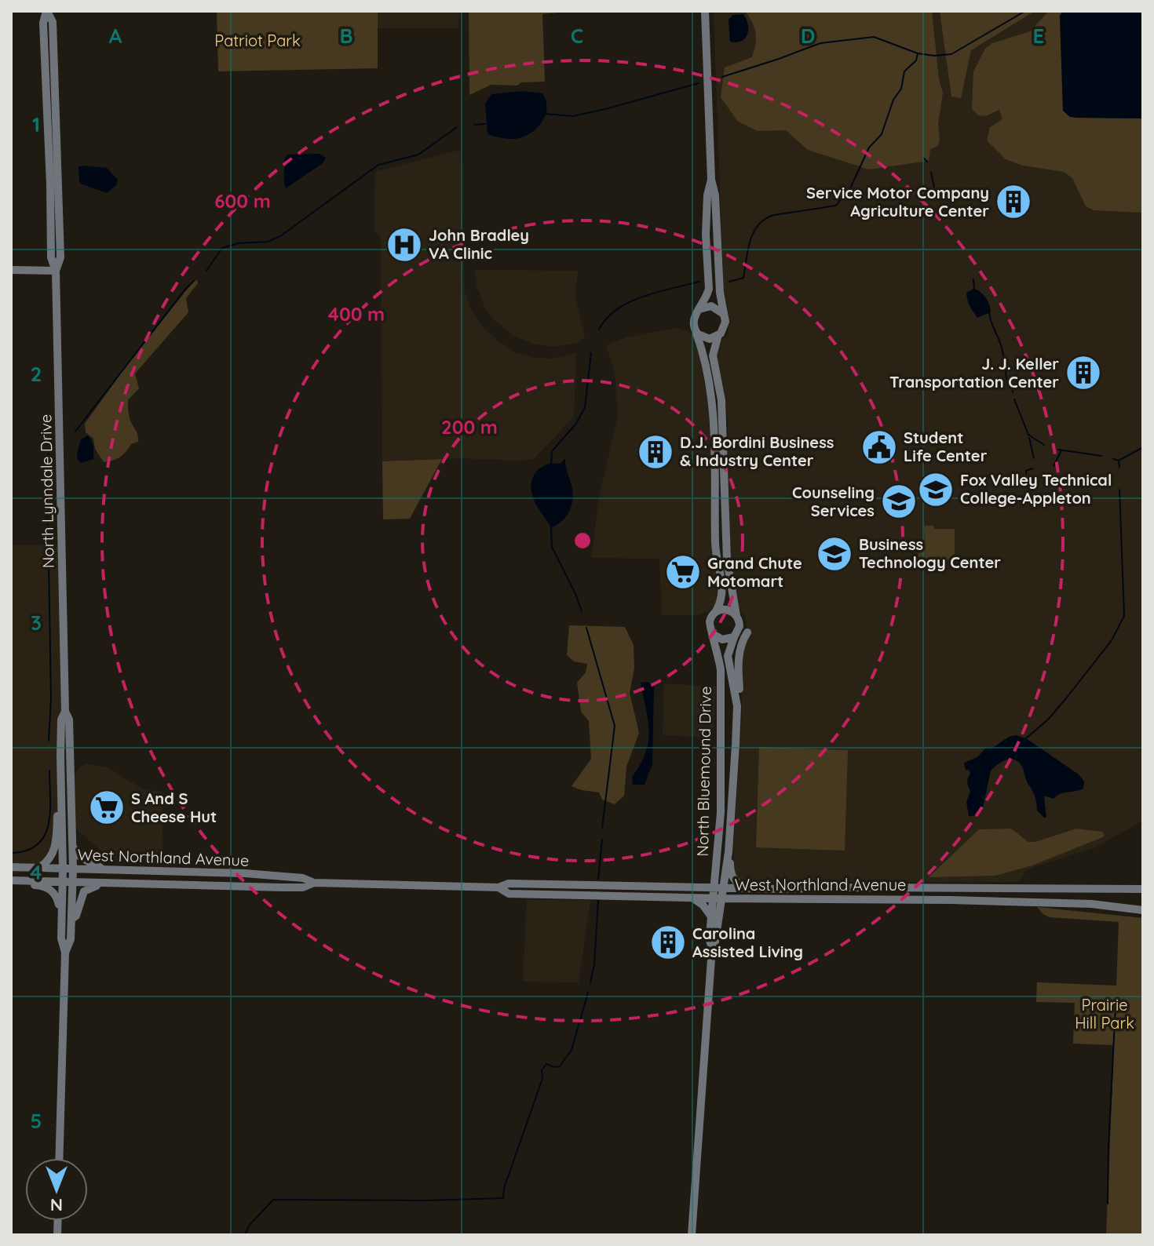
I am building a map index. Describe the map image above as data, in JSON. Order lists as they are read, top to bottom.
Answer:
{
  "streets": {
    "main road": ["North Lynndale Drive", "North Bluemound Drive", "West Northland Avenue"]
  },
  "crossings": [
    ["North Lynndale Drive", "West Northland Avenue"],
    ["North Bluemound Drive", "West Northland Avenue"]
  ],
  "parks": ["Patriot Park", "Prairie Hill Park"],
  "places": {
    "building": [
      "Service Motor Company Agriculture Center",
      "J. J. Keller Transportation Center",
      "D.J. Bordini Business & Industry Center",
      "Carolina Assisted Living"
    ],
    "hospital": ["John Bradley VA Clinic"],
    "public building": ["Student Life Center"],
    "school or university": ["Fox Valley Technical College-Appleton", "Counseling Services", "Business Technology Center"],
    "supermarket": ["Grand Chute Motomart", "S And S Cheese Hut"]
  },
  "north": "bottom",
  "grid": {
    "columns": [
      "A",
      "B",
      "C",
      "D",
      "E"
    ],
    "rows": [
      "1",
      "2",
      "3",
      "4",
      "5"
    ]
  },
  "rings": ["600 m", "400 m", "200 m"]
}
